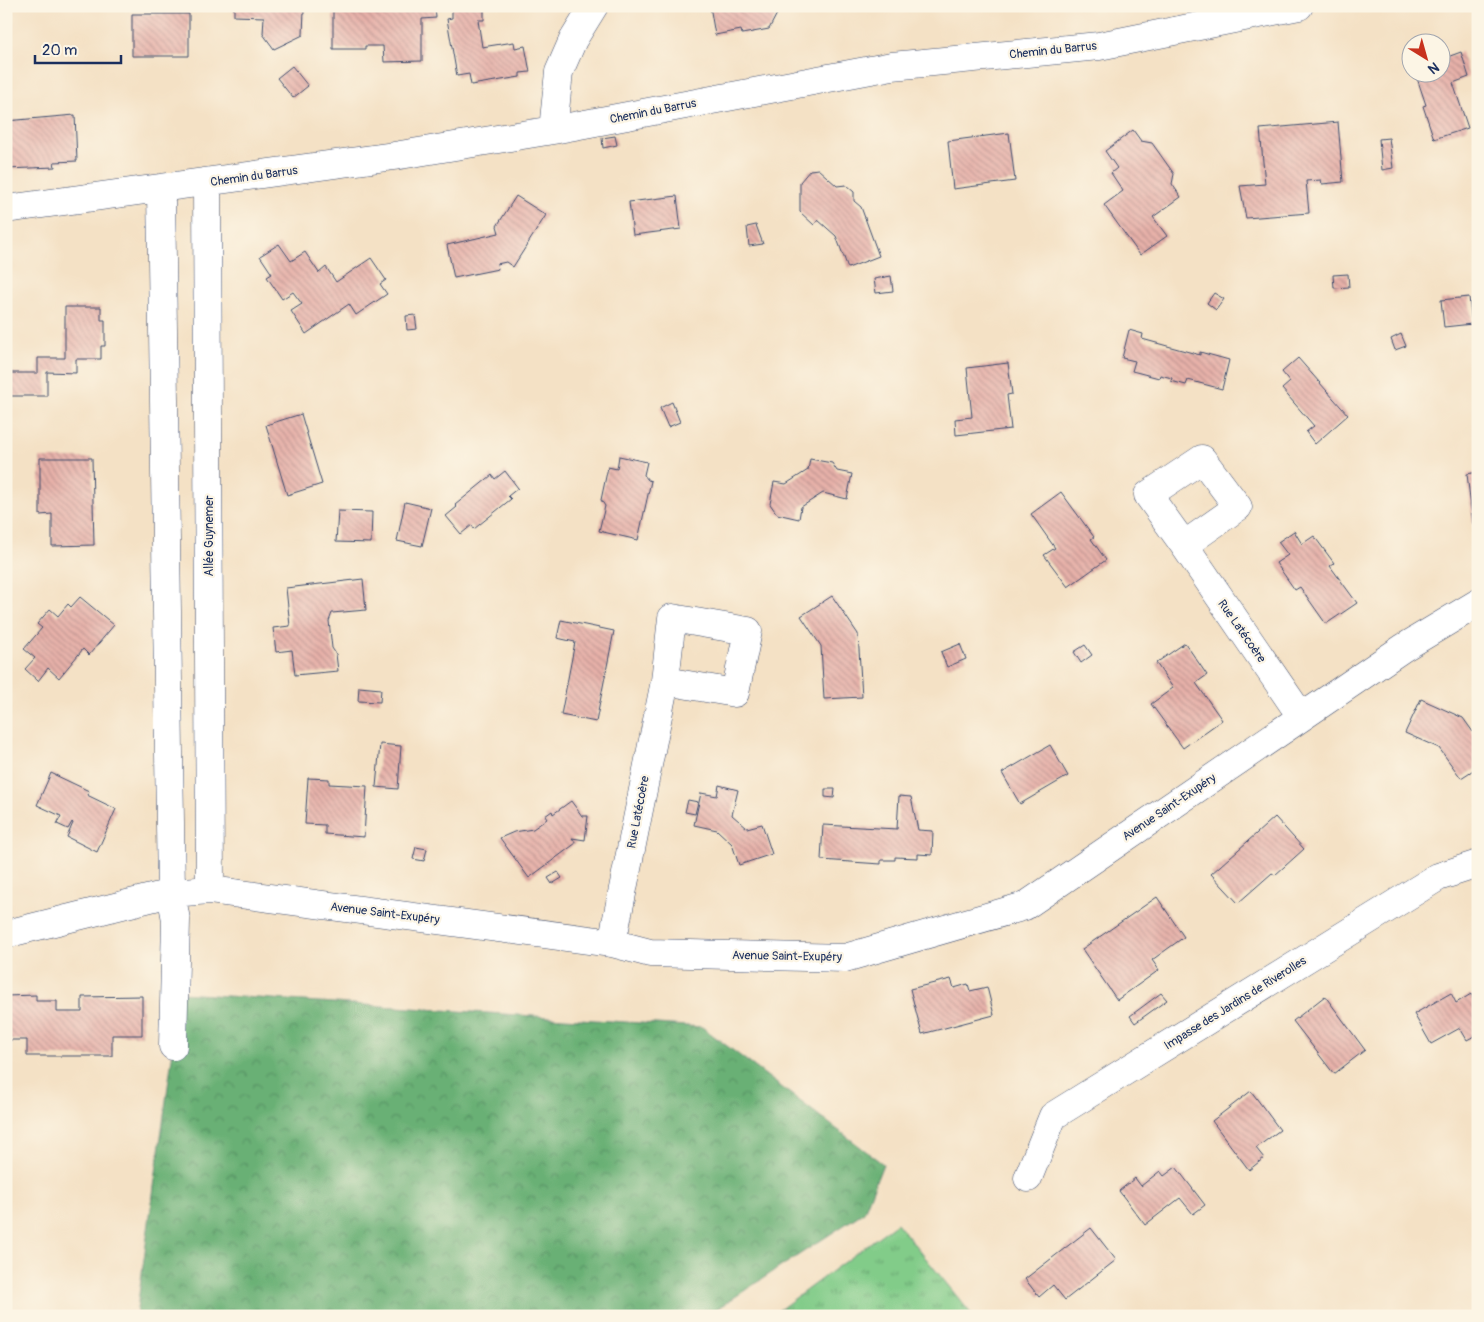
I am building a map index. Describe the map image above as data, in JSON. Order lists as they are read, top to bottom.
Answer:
{
  "streets": {
    "street": [
      "Chemin du Barrus",
      "Allée Guynemer",
      "Rue Latécoère",
      "Avenue Saint-Exupéry",
      "Impasse des Jardins de Riverolles"
    ]
  },
  "crossings": [
    ["Chemin du Barrus", "Allée Guynemer"],
    ["Allée Guynemer", "Avenue Saint-Exupéry"],
    ["Rue Latécoère", "Avenue Saint-Exupéry"]
  ],
  "scale_bar": "20 m",
  "north": "bottom right"
}
